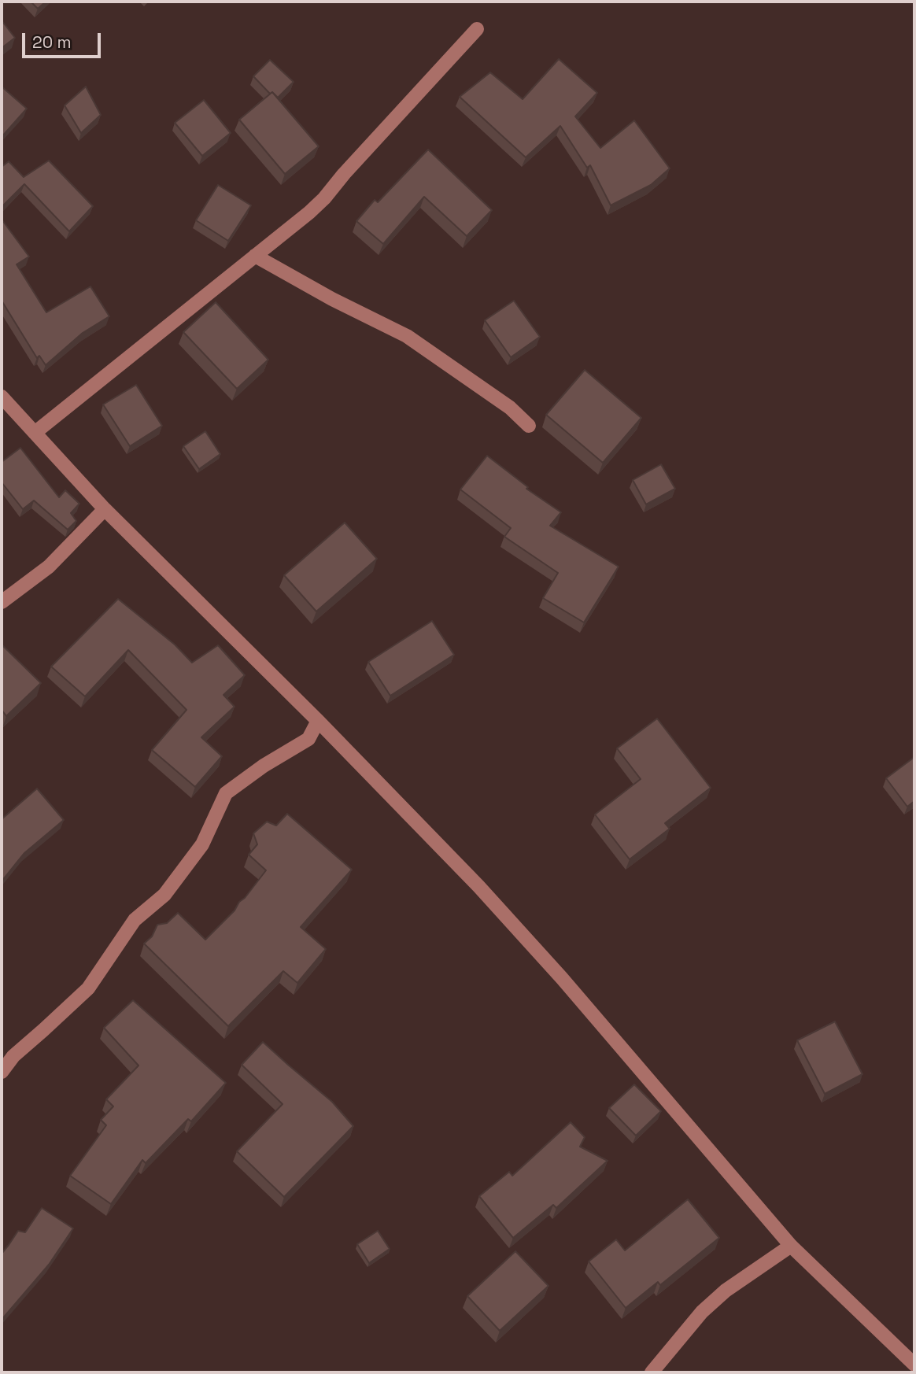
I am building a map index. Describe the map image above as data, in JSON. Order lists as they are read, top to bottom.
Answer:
{
  "scale_bar": "20 m"
}
